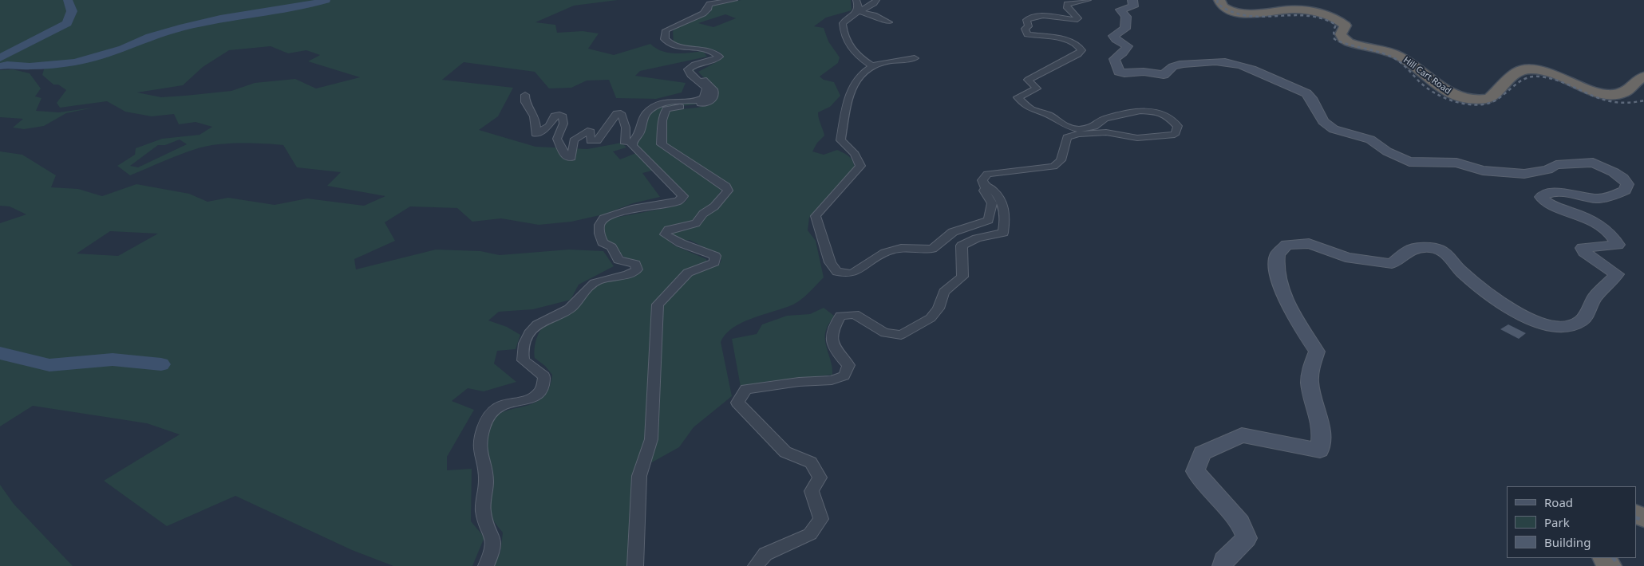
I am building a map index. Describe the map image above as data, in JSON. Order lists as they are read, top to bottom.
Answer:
{
  "streets": {
    "highway": ["Hill Cart Road"]
  },
  "legend": ["Road", "Park", "Building"]
}
